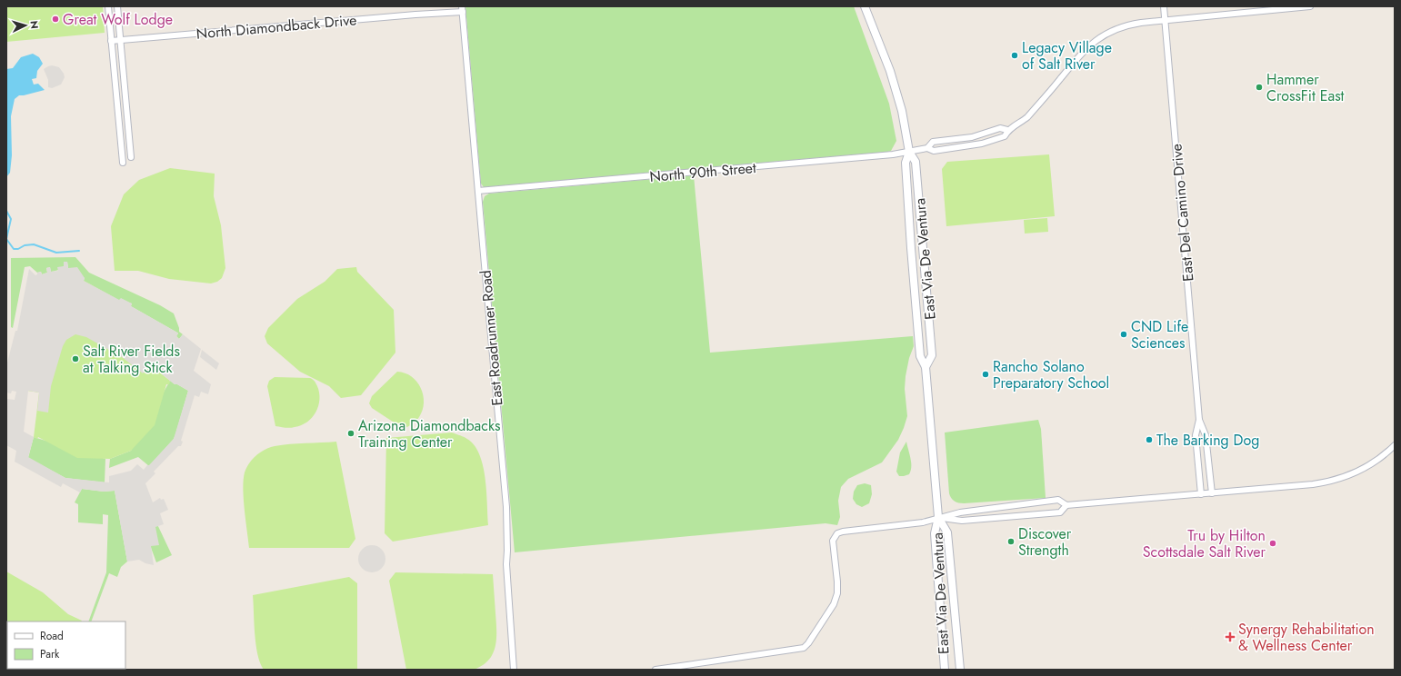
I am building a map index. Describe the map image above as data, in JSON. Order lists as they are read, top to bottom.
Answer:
{
  "streets": {
    "main road": ["East Via De Ventura"],
    "street": [
      "North Diamondback Drive",
      "North 90th Street",
      "East Del Camino Drive",
      "East Roadrunner Road"
    ]
  },
  "crossings": [
    ["North Diamondback Drive", "East Roadrunner Road"],
    ["North 90th Street", "East Del Camino Drive"],
    ["North 90th Street", "East Via De Ventura"],
    ["North 90th Street", "East Roadrunner Road"]
  ],
  "places": {
    "other": [
      "Great Wolf Lodge",
      "Legacy Village of Salt River",
      "Hammer CrossFit East",
      "CND Life Sciences",
      "Salt River Fields at Talking Stick",
      "Rancho Solano Preparatory School",
      "Arizona Diamondbacks Training Center",
      "The Barking Dog",
      "Discover Strength",
      "Tru by Hilton Scottsdale Salt River"
    ],
    "health": ["Synergy Rehabilitation & Wellness Center"]
  },
  "legend": ["Road", "Park"],
  "north": "right"
}
